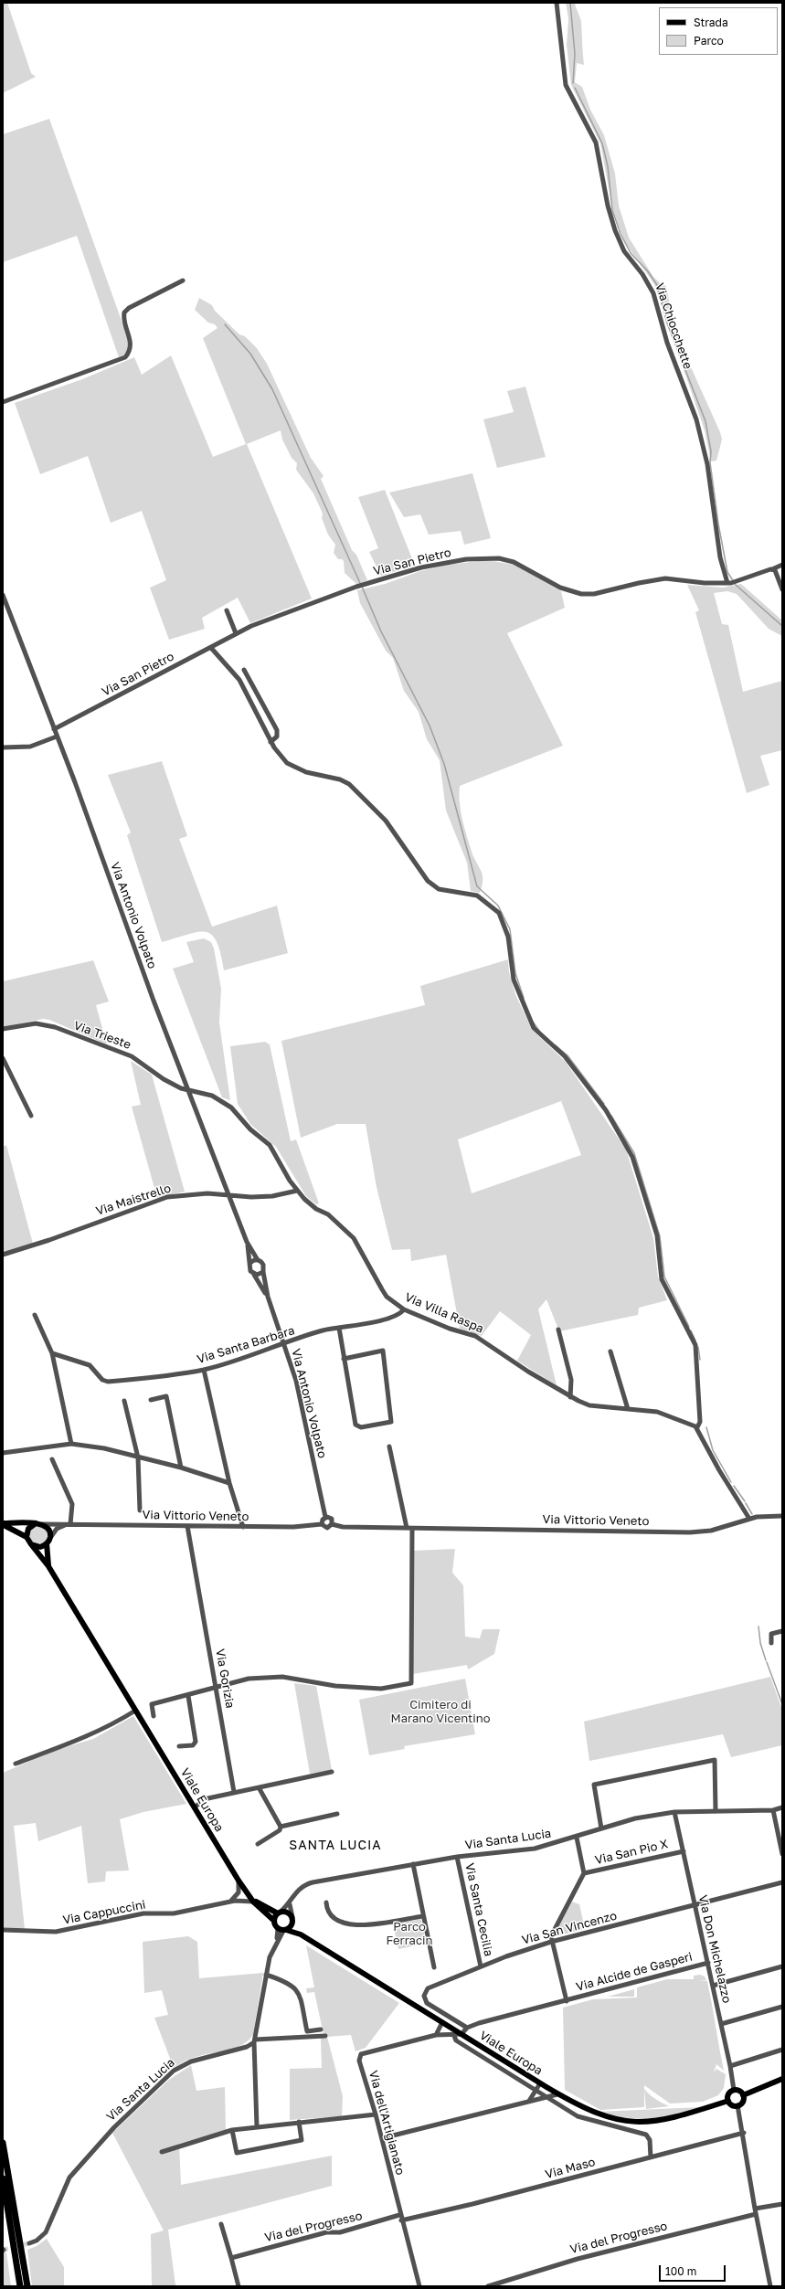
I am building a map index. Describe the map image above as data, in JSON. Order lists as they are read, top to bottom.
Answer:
{
  "streets": {
    "main road": ["Via Vittorio Veneto", "Viale Europa"],
    "street": [
      "Via Chiocchette",
      "Via San Pietro",
      "Via Antonio Volpato",
      "Via Trieste",
      "Via Maistrello",
      "Via Villa Raspa",
      "Via Santa Barbara",
      "Via Gorizia",
      "Via Santa Lucia",
      "Via San Pio X",
      "Via Santa Cecilia",
      "Via Cappuccini",
      "Via San Vincenzo",
      "Via Don Michelazzo",
      "Via Alcide de Gasperi",
      "Via dell'Artigianato",
      "Via Maso",
      "Via del Progresso"
    ]
  },
  "crossings": [
    ["Via Chiocchette", "Via San Pietro"],
    ["Via San Pietro", "Via Antonio Volpato"],
    ["Via Antonio Volpato", "Via Trieste"],
    ["Via Antonio Volpato", "Via Maistrello"],
    ["Via Antonio Volpato", "Via Villa Raspa"],
    ["Via Antonio Volpato", "Via Santa Barbara"],
    ["Via Trieste", "Via Villa Raspa"],
    ["Via Maistrello", "Via Villa Raspa"],
    ["Via Villa Raspa", "Via Santa Barbara"],
    ["Via Vittorio Veneto", "Via Gorizia"],
    ["Via Vittorio Veneto", "Viale Europa"],
    ["Viale Europa", "Via Santa Lucia"],
    ["Viale Europa", "Via Cappuccini"],
    ["Viale Europa", "Via Don Michelazzo"],
    ["Via Santa Lucia", "Via San Pio X"],
    ["Via Santa Lucia", "Via Santa Cecilia"],
    ["Via Santa Lucia", "Via Don Michelazzo"],
    ["Via San Pio X", "Via San Vincenzo"],
    ["Via San Pio X", "Via Don Michelazzo"],
    ["Via San Pio X", "Via Alcide de Gasperi"],
    ["Via Santa Cecilia", "Via San Vincenzo"],
    ["Via San Vincenzo", "Via Don Michelazzo"],
    ["Via San Vincenzo", "Via Alcide de Gasperi"],
    ["Via Don Michelazzo", "Via Alcide de Gasperi"],
    ["Via dell'Artigianato", "Via Maso"],
    ["Via dell'Artigianato", "Via del Progresso"]
  ],
  "districts": ["SANTA LUCIA"],
  "parks": ["Cimitero di Marano Vicentino", "Parco Ferracin"],
  "legend": ["Strada", "Parco"],
  "scale_bar": "100 m"
}
